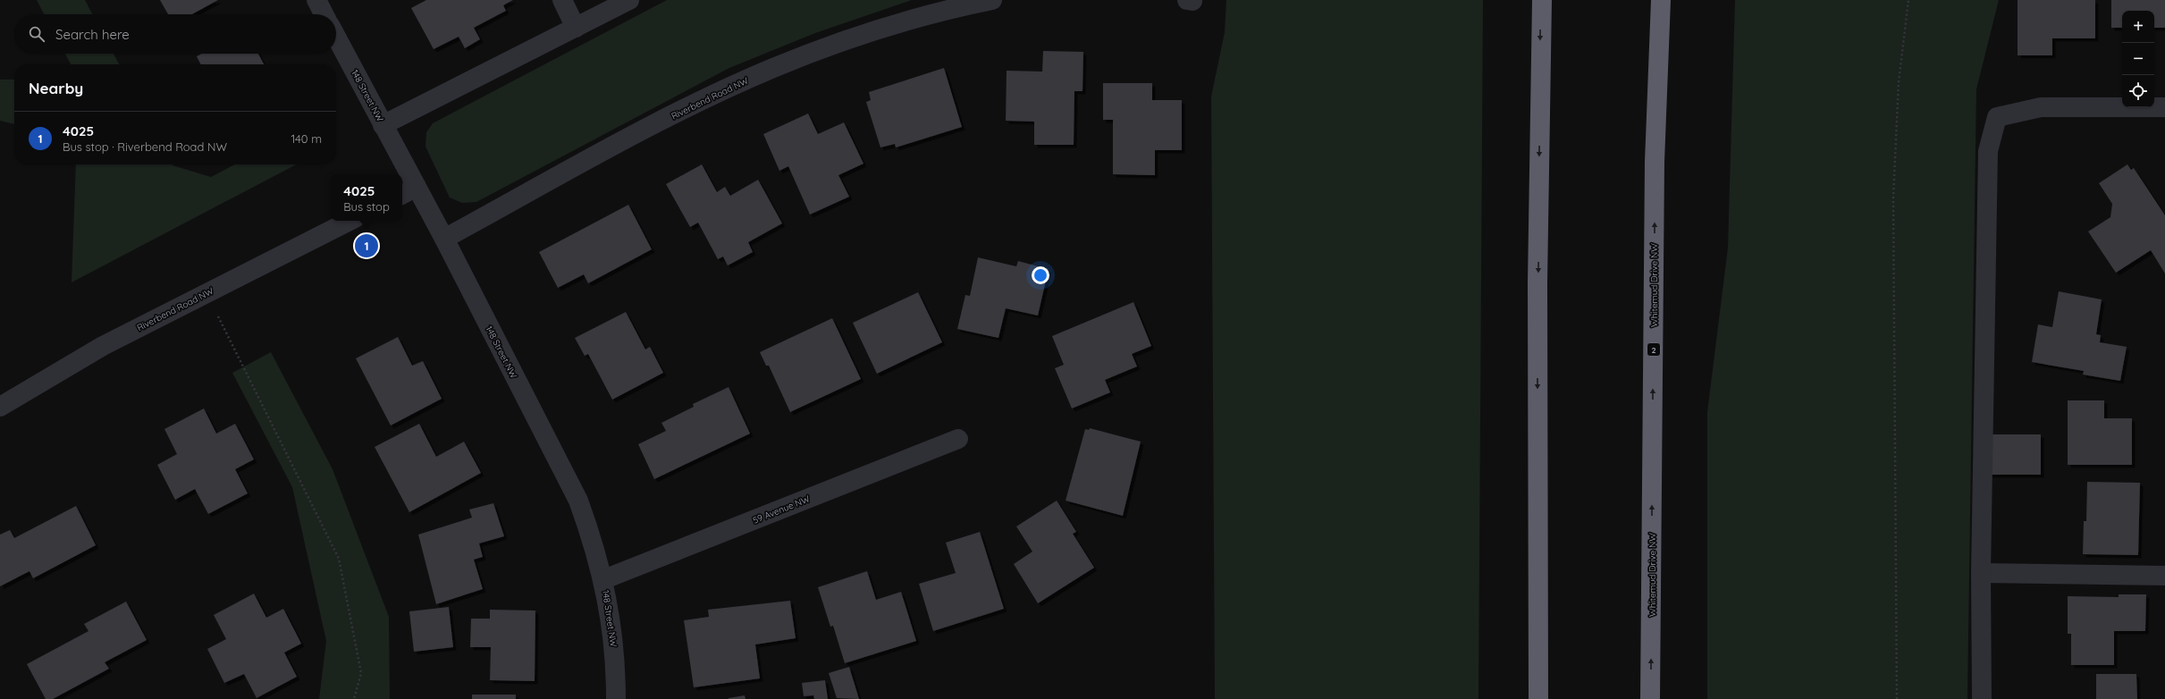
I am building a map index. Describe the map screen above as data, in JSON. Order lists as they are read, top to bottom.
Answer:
{
  "streets": {
    "highway": ["Whitemud Drive NW", "2"],
    "street": ["148 Street NW", "Riverbend Road NW", "59 Avenue NW"]
  },
  "crossings": [
    ["148 Street NW", "Riverbend Road NW"],
    ["148 Street NW", "59 Avenue NW"]
  ],
  "page": {
    "map_buttons": ["+", "−"],
    "search": "Search here",
    "heading": "Nearby",
    "list": [
      {
        "mark": "1",
        "name": "4025",
        "note": "Bus stop · Riverbend Road NW",
        "value": "140 m"
      }
    ],
    "popup": ["4025", "Bus stop"],
    "pins": "1"
  }
}
